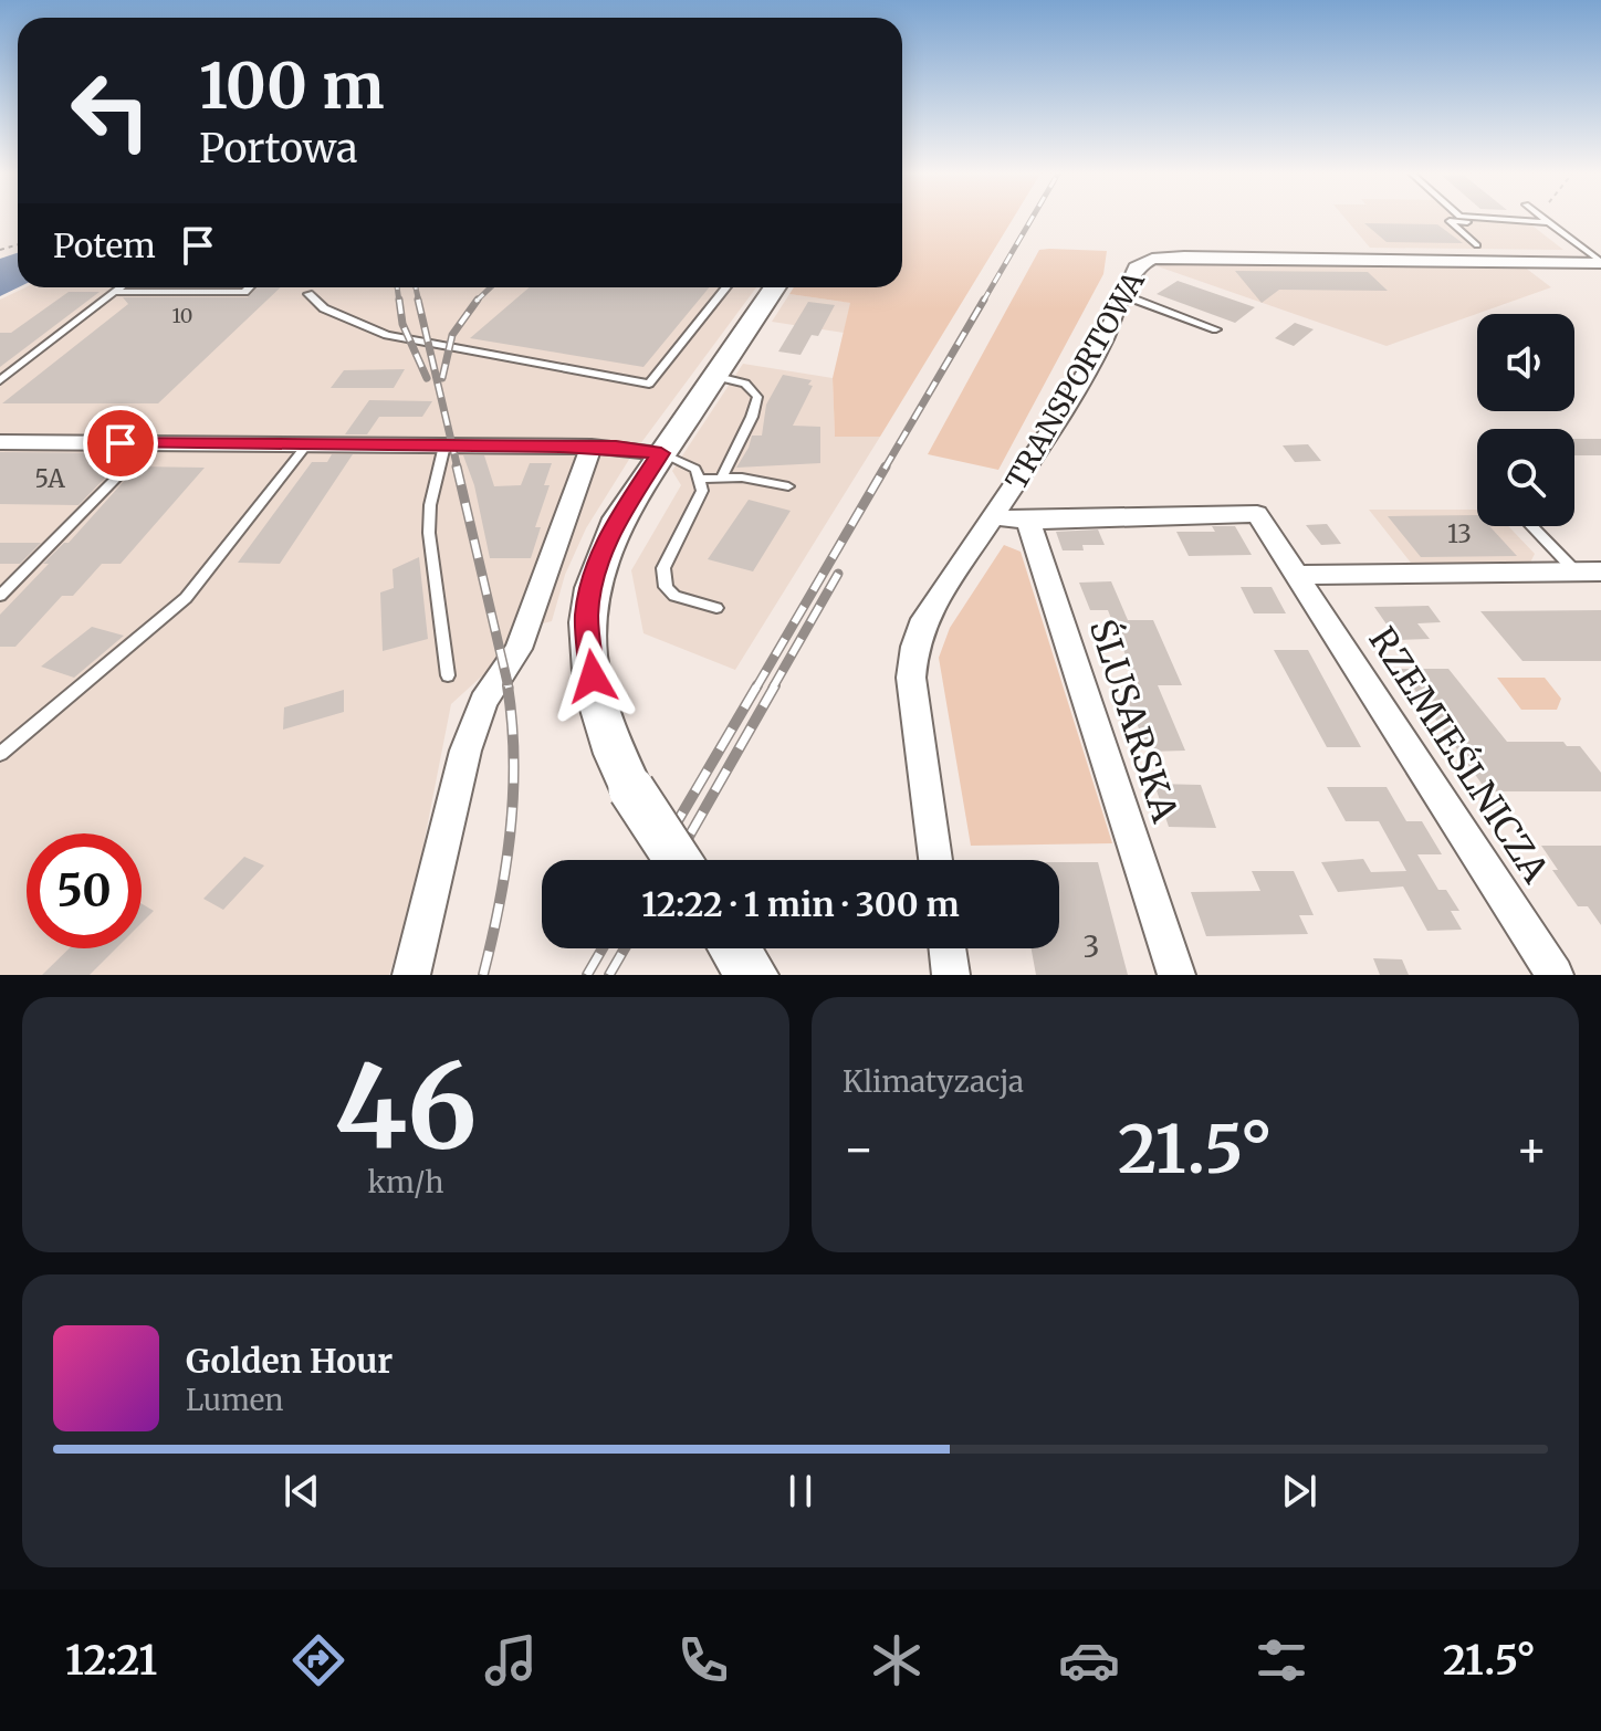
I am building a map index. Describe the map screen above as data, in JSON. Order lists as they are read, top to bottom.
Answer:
{
  "streets": {
    "street": ["TRANSPORTOWA", "ŚLUSARSKA", "RZEMIEŚLNICZA"]
  },
  "crossings": [
    ["ŚLUSARSKA", "RZEMIEŚLNICZA"]
  ],
  "house_numbers": [
    "10",
    "5A",
    "13",
    "3"
  ],
  "page": {
    "turn": ["100 m", "Portowa"],
    "then": "Potem",
    "limit": "50",
    "trip": "12:22 · 1 min · 300 m",
    "tile": [
      ["46", "km/h"],
      "Klimatyzacja"
    ],
    "heat": ["−", "21.5°", "+"],
    "song": ["Golden Hour", "Lumen"],
    "tabs": ["12:21", "21.5°"]
  }
}
